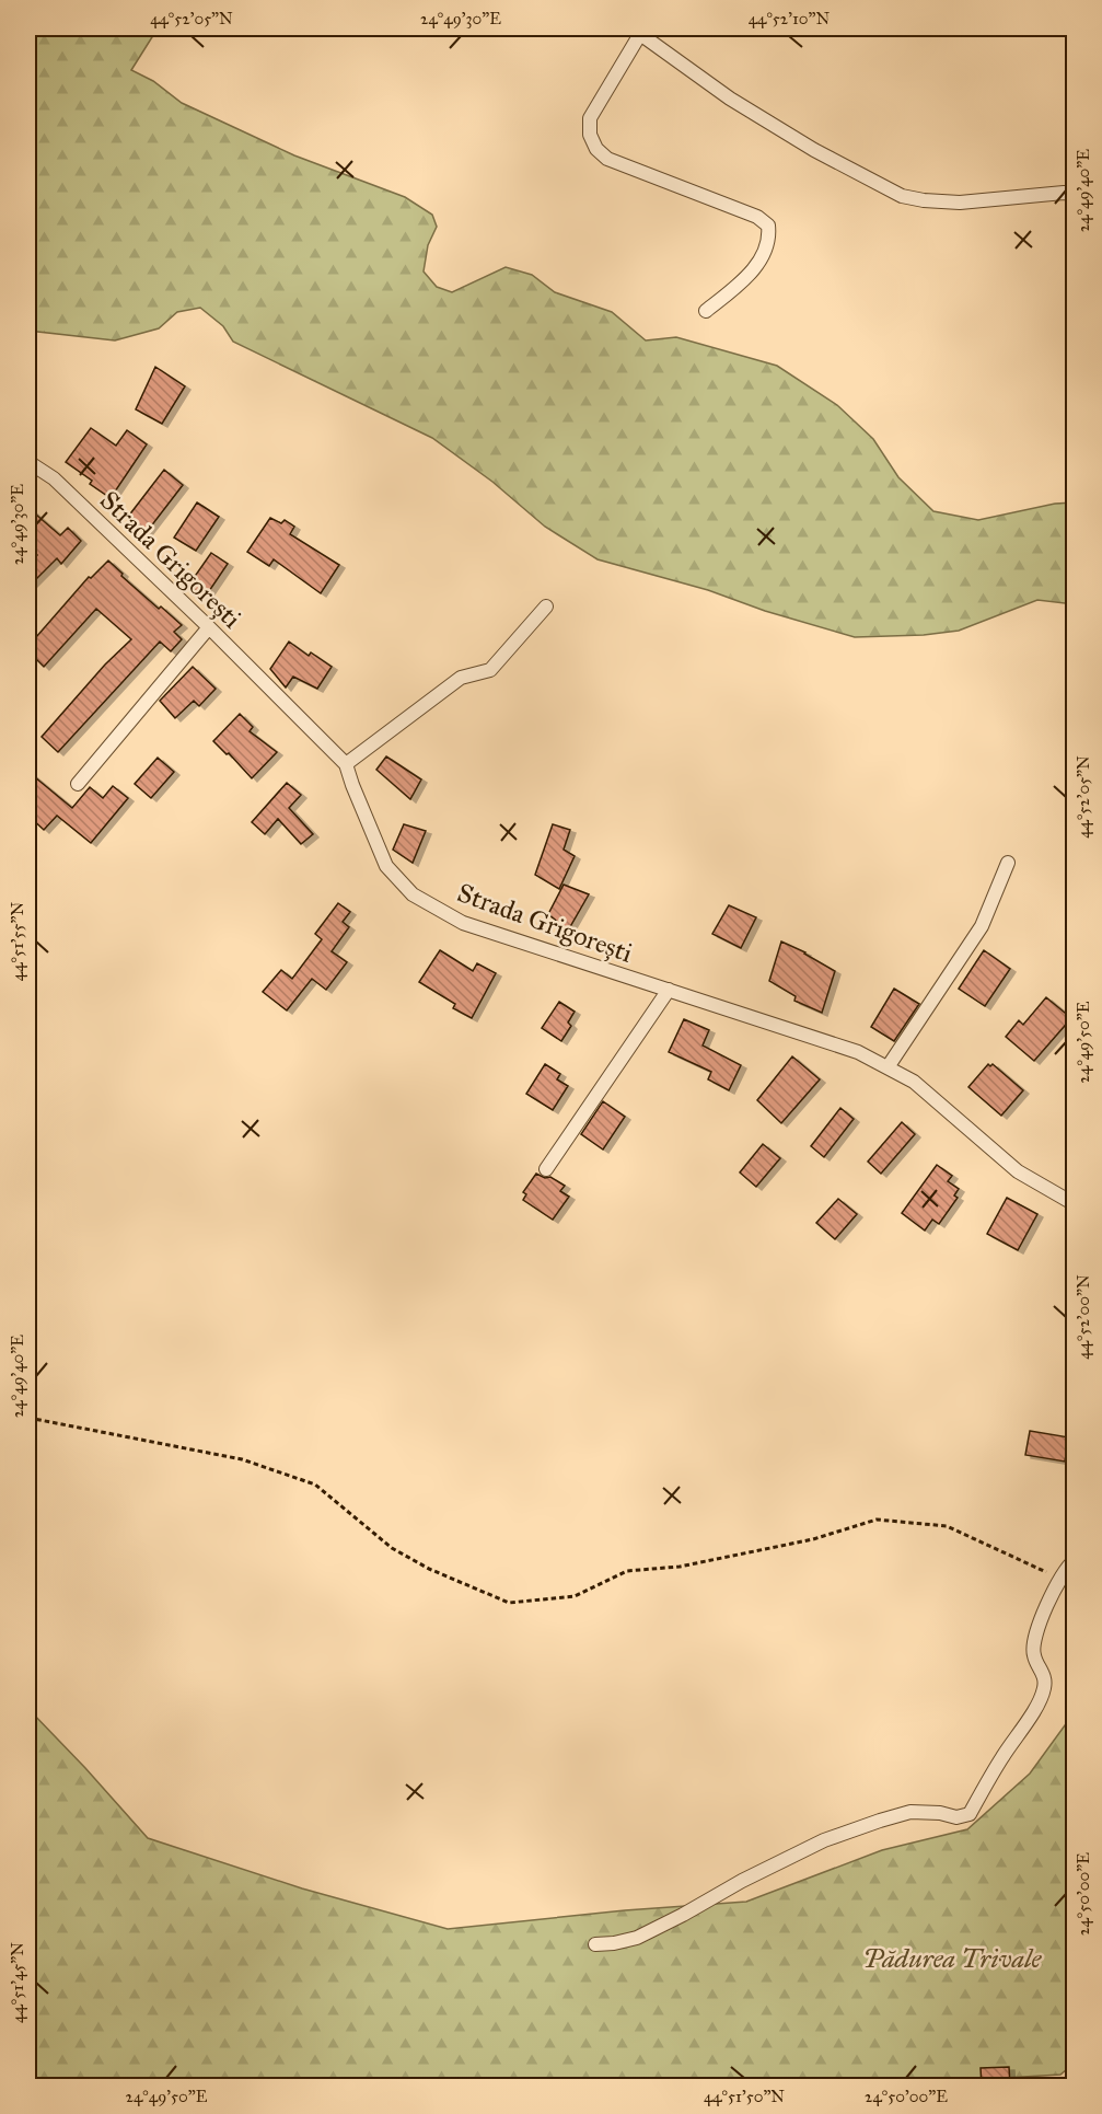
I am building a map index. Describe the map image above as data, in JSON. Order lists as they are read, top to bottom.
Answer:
{
  "streets": {
    "street": ["Strada Grigorești"]
  },
  "parks": ["Pădurea Trivale"],
  "coordinates": [
    "44°52'05\"N",
    "24°49'30\"E",
    "44°52'10\"N",
    "24°49'40\"E",
    "44°51'55\"N",
    "24°49'50\"E",
    "44°52'00\"N",
    "24°50'00\"E",
    "44°51'45\"N",
    "44°51'50\"N"
  ]
}
